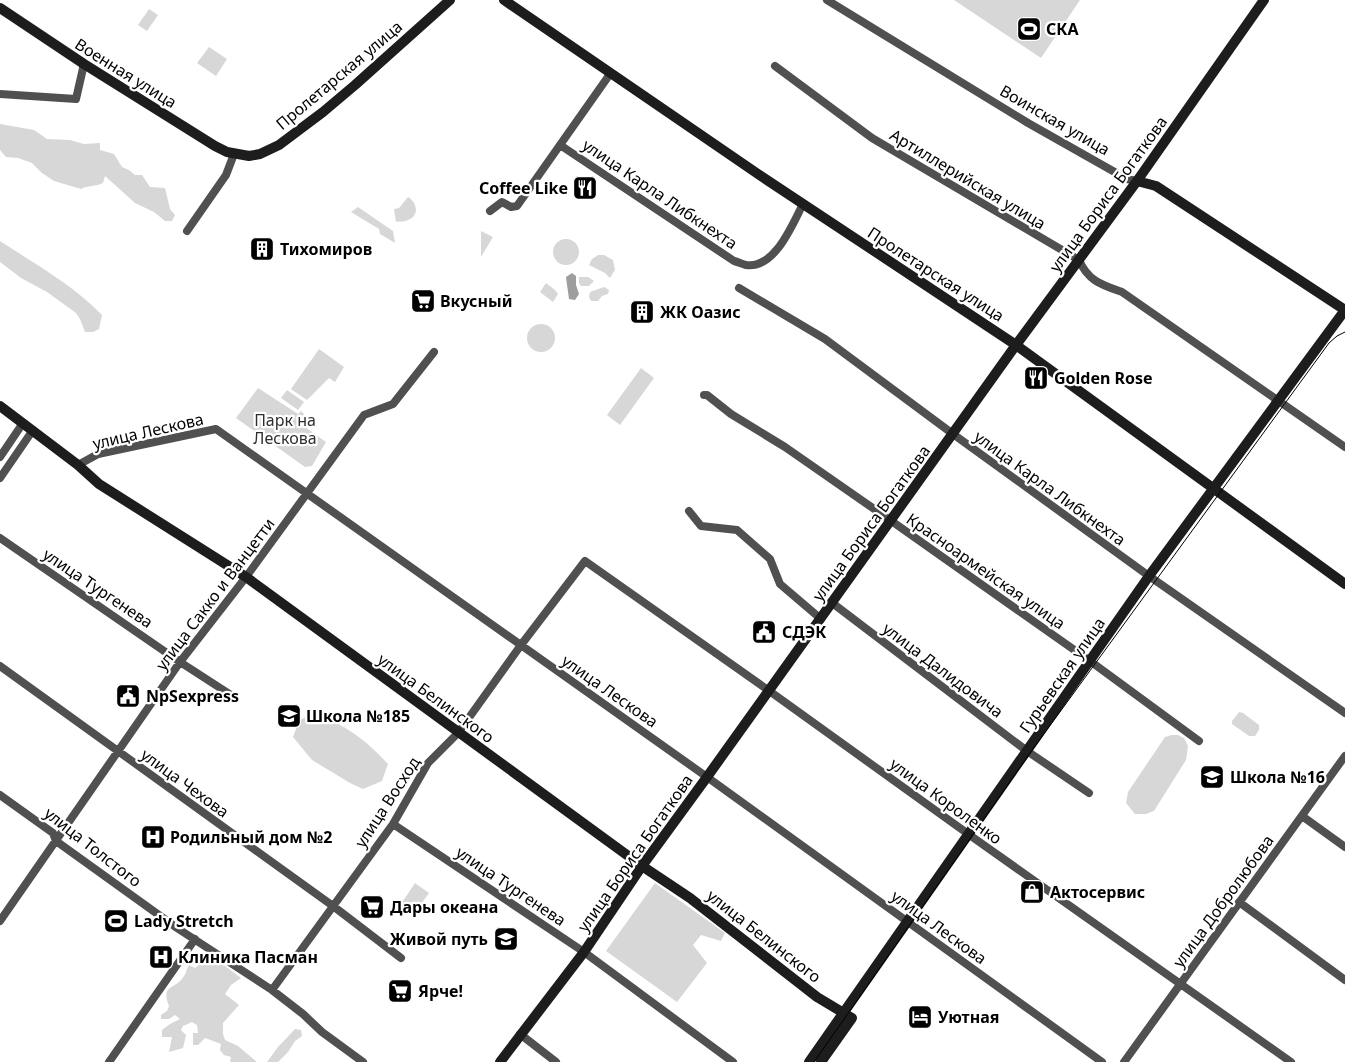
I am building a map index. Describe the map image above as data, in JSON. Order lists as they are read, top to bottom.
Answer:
{
  "streets": {
    "main road": [
      "Военная улица",
      "Пролетарская улица",
      "Воинская улица",
      "улица Бориса Богаткова",
      "Гурьевская улица",
      "улица Белинского"
    ],
    "street": [
      "Артиллерийская улица",
      "улица Карла Либкнехта",
      "улица Лескова",
      "Красноармейская улица",
      "улица Тургенева",
      "улица Сакко и Ванцетти",
      "улица Далидовича",
      "улица Чехова",
      "улица Короленко",
      "улица Восход",
      "улица Толстого",
      "улица Добролюбова"
    ]
  },
  "crossings": [
    ["Военная улица", "Пролетарская улица"],
    ["Пролетарская улица", "улица Карла Либкнехта"],
    ["Пролетарская улица", "улица Бориса Богаткова"],
    ["Пролетарская улица", "Гурьевская улица"],
    ["Воинская улица", "улица Бориса Богаткова"],
    ["Воинская улица", "Гурьевская улица"],
    ["Артиллерийская улица", "улица Бориса Богаткова"],
    ["Артиллерийская улица", "Гурьевская улица"],
    ["улица Карла Либкнехта", "улица Бориса Богаткова"],
    ["улица Карла Либкнехта", "Гурьевская улица"],
    ["улица Бориса Богаткова", "улица Лескова"],
    ["улица Бориса Богаткова", "Красноармейская улица"],
    ["улица Бориса Богаткова", "улица Тургенева"],
    ["улица Бориса Богаткова", "улица Далидовича"],
    ["улица Бориса Богаткова", "улица Белинского"],
    ["улица Бориса Богаткова", "улица Короленко"],
    ["улица Лескова", "улица Сакко и Ванцетти"],
    ["улица Лескова", "Гурьевская улица"],
    ["улица Лескова", "улица Белинского"],
    ["улица Лескова", "улица Восход"],
    ["Красноармейская улица", "Гурьевская улица"],
    ["улица Тургенева", "улица Сакко и Ванцетти"],
    ["улица Тургенева", "улица Восход"],
    ["улица Сакко и Ванцетти", "улица Белинского"],
    ["улица Сакко и Ванцетти", "улица Чехова"],
    ["улица Сакко и Ванцетти", "улица Толстого"],
    ["улица Далидовича", "Гурьевская улица"],
    ["Гурьевская улица", "улица Белинского"],
    ["Гурьевская улица", "улица Короленко"],
    ["улица Белинского", "улица Восход"],
    ["улица Чехова", "улица Восход"],
    ["улица Короленко", "улица Восход"],
    ["улица Короленко", "улица Добролюбова"],
    ["улица Восход", "улица Толстого"]
  ],
  "parks": ["Парк на Лескова"],
  "places": {
    "sports": ["СКА", "Lady Stretch"],
    "restaurant": ["Coffee Like", "Golden Rose"],
    "building": ["Тихомиров", "ЖК Оазис"],
    "supermarket": ["Вкусный", "Дары океана", "Ярче!"],
    "public building": ["СДЭК", "NpSexpress"],
    "school or university": ["Школа №185", "Школа №16", "Живой путь"],
    "hospital": ["Родильный дом №2", "Клиника Пасман"],
    "shop": ["Актосервис"],
    "hotel": ["Уютная"]
  }
}
